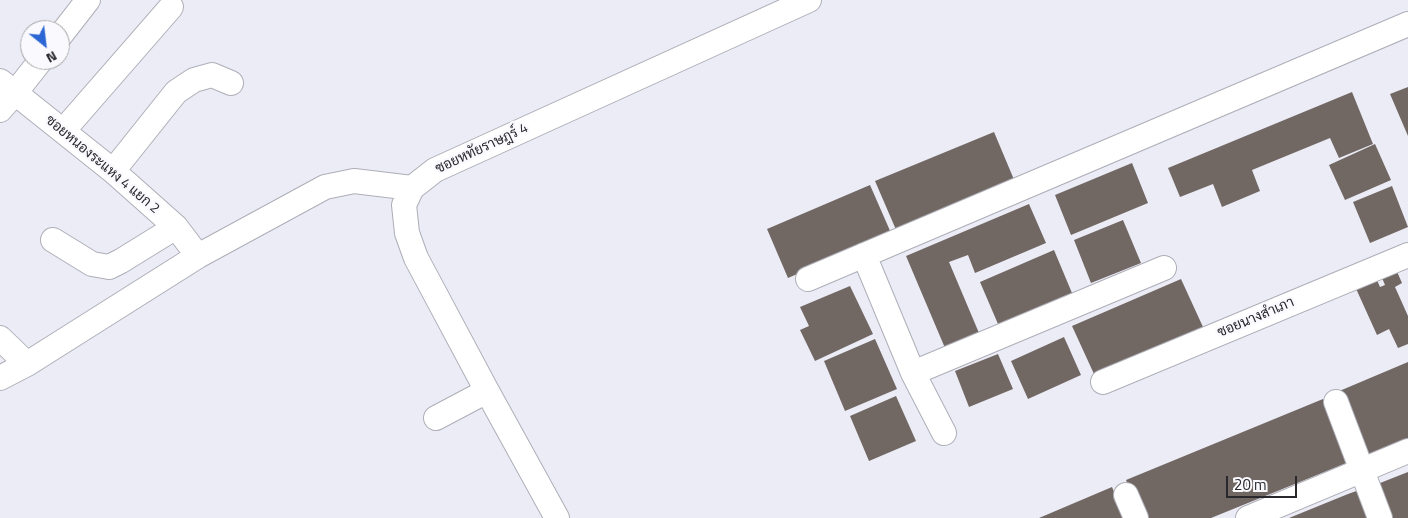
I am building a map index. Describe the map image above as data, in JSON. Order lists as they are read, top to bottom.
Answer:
{
  "streets": {
    "street": ["ซอยหทัยราษฎร์ 4", "ซอยหนองระแหง 4 แยก 2", "ซอยนางสำเภา"]
  },
  "scale_bar": "20 m",
  "north": "bottom right"
}
